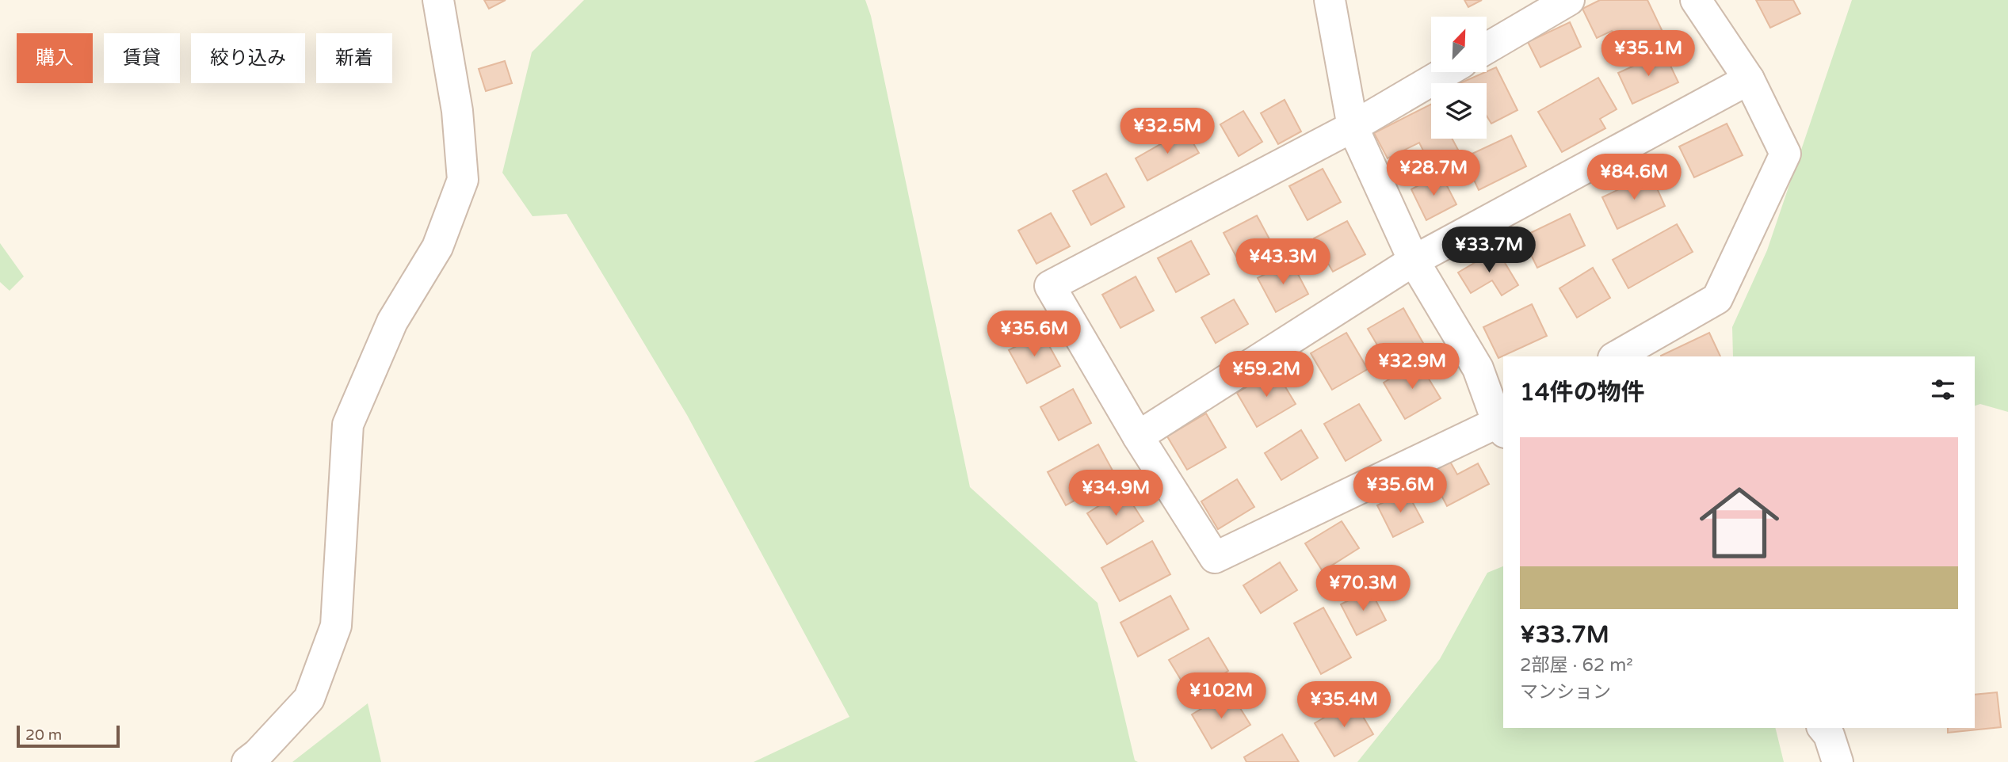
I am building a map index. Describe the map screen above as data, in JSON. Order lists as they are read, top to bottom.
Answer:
{
  "scale_bar": "20 m",
  "north": "top right",
  "page": {
    "price": [
      "¥35.1M",
      "¥32.5M",
      "¥28.7M",
      "¥84.6M",
      "¥33.7M",
      "¥43.3M",
      "¥35.6M",
      "¥32.9M",
      "¥59.2M",
      "¥35.6M",
      "¥34.9M",
      "¥70.3M",
      "¥102M",
      "¥35.4M"
    ],
    "chip": [
      "購入",
      "賃貸",
      "絞り込み",
      "新着"
    ],
    "heading": "14件の物件",
    "list": [
      {
        "name": "¥33.7M",
        "note": "2部屋 · 62 m² · マンション"
      }
    ],
    "scale": "20 m"
  }
}
